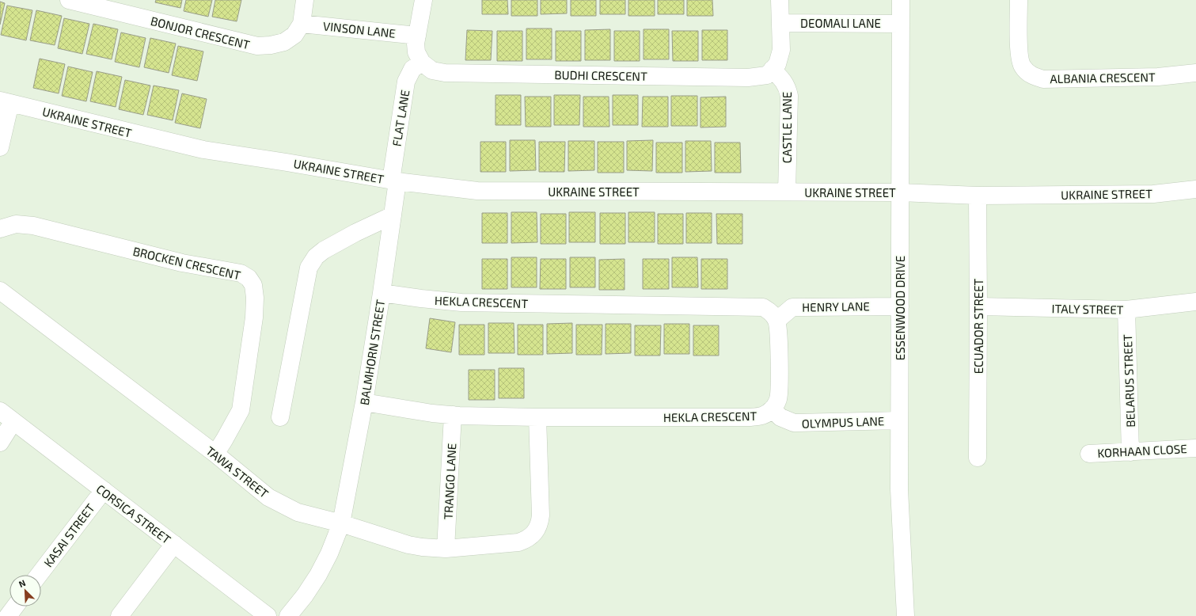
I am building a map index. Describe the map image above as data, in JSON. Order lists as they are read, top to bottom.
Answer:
{
  "streets": {
    "street": [
      "DEOMALI LANE",
      "VINSON LANE",
      "BONJOR CRESCENT",
      "BUDHI CRESCENT",
      "ALBANIA CRESCENT",
      "FLAT LANE",
      "UKRAINE STREET",
      "CASTLE LANE",
      "BROCKEN CRESCENT",
      "HEKLA CRESCENT",
      "HENRY LANE",
      "ESSENWOOD DRIVE",
      "ITALY STREET",
      "ECUADOR STREET",
      "BALMHORN STREET",
      "BELARUS STREET",
      "OLYMPUS LANE",
      "KORHAAN CLOSE",
      "TAWA STREET",
      "TRANGO LANE",
      "CORSICA STREET",
      "KASAI STREET"
    ]
  },
  "crossings": [
    ["DEOMALI LANE", "ESSENWOOD DRIVE"],
    ["VINSON LANE", "BONJOR CRESCENT"],
    ["BUDHI CRESCENT", "FLAT LANE"],
    ["BUDHI CRESCENT", "CASTLE LANE"],
    ["FLAT LANE", "UKRAINE STREET"],
    ["FLAT LANE", "BALMHORN STREET"],
    ["UKRAINE STREET", "CASTLE LANE"],
    ["UKRAINE STREET", "ESSENWOOD DRIVE"],
    ["UKRAINE STREET", "ECUADOR STREET"],
    ["UKRAINE STREET", "BALMHORN STREET"],
    ["BROCKEN CRESCENT", "TAWA STREET"],
    ["HEKLA CRESCENT", "HENRY LANE"],
    ["HEKLA CRESCENT", "BALMHORN STREET"],
    ["HEKLA CRESCENT", "OLYMPUS LANE"],
    ["HEKLA CRESCENT", "TAWA STREET"],
    ["HEKLA CRESCENT", "TRANGO LANE"],
    ["HENRY LANE", "ESSENWOOD DRIVE"],
    ["ESSENWOOD DRIVE", "OLYMPUS LANE"],
    ["ITALY STREET", "ECUADOR STREET"],
    ["ITALY STREET", "BELARUS STREET"],
    ["BALMHORN STREET", "TAWA STREET"],
    ["BELARUS STREET", "KORHAAN CLOSE"],
    ["TAWA STREET", "TRANGO LANE"],
    ["CORSICA STREET", "KASAI STREET"]
  ],
  "north": "top left"
}
